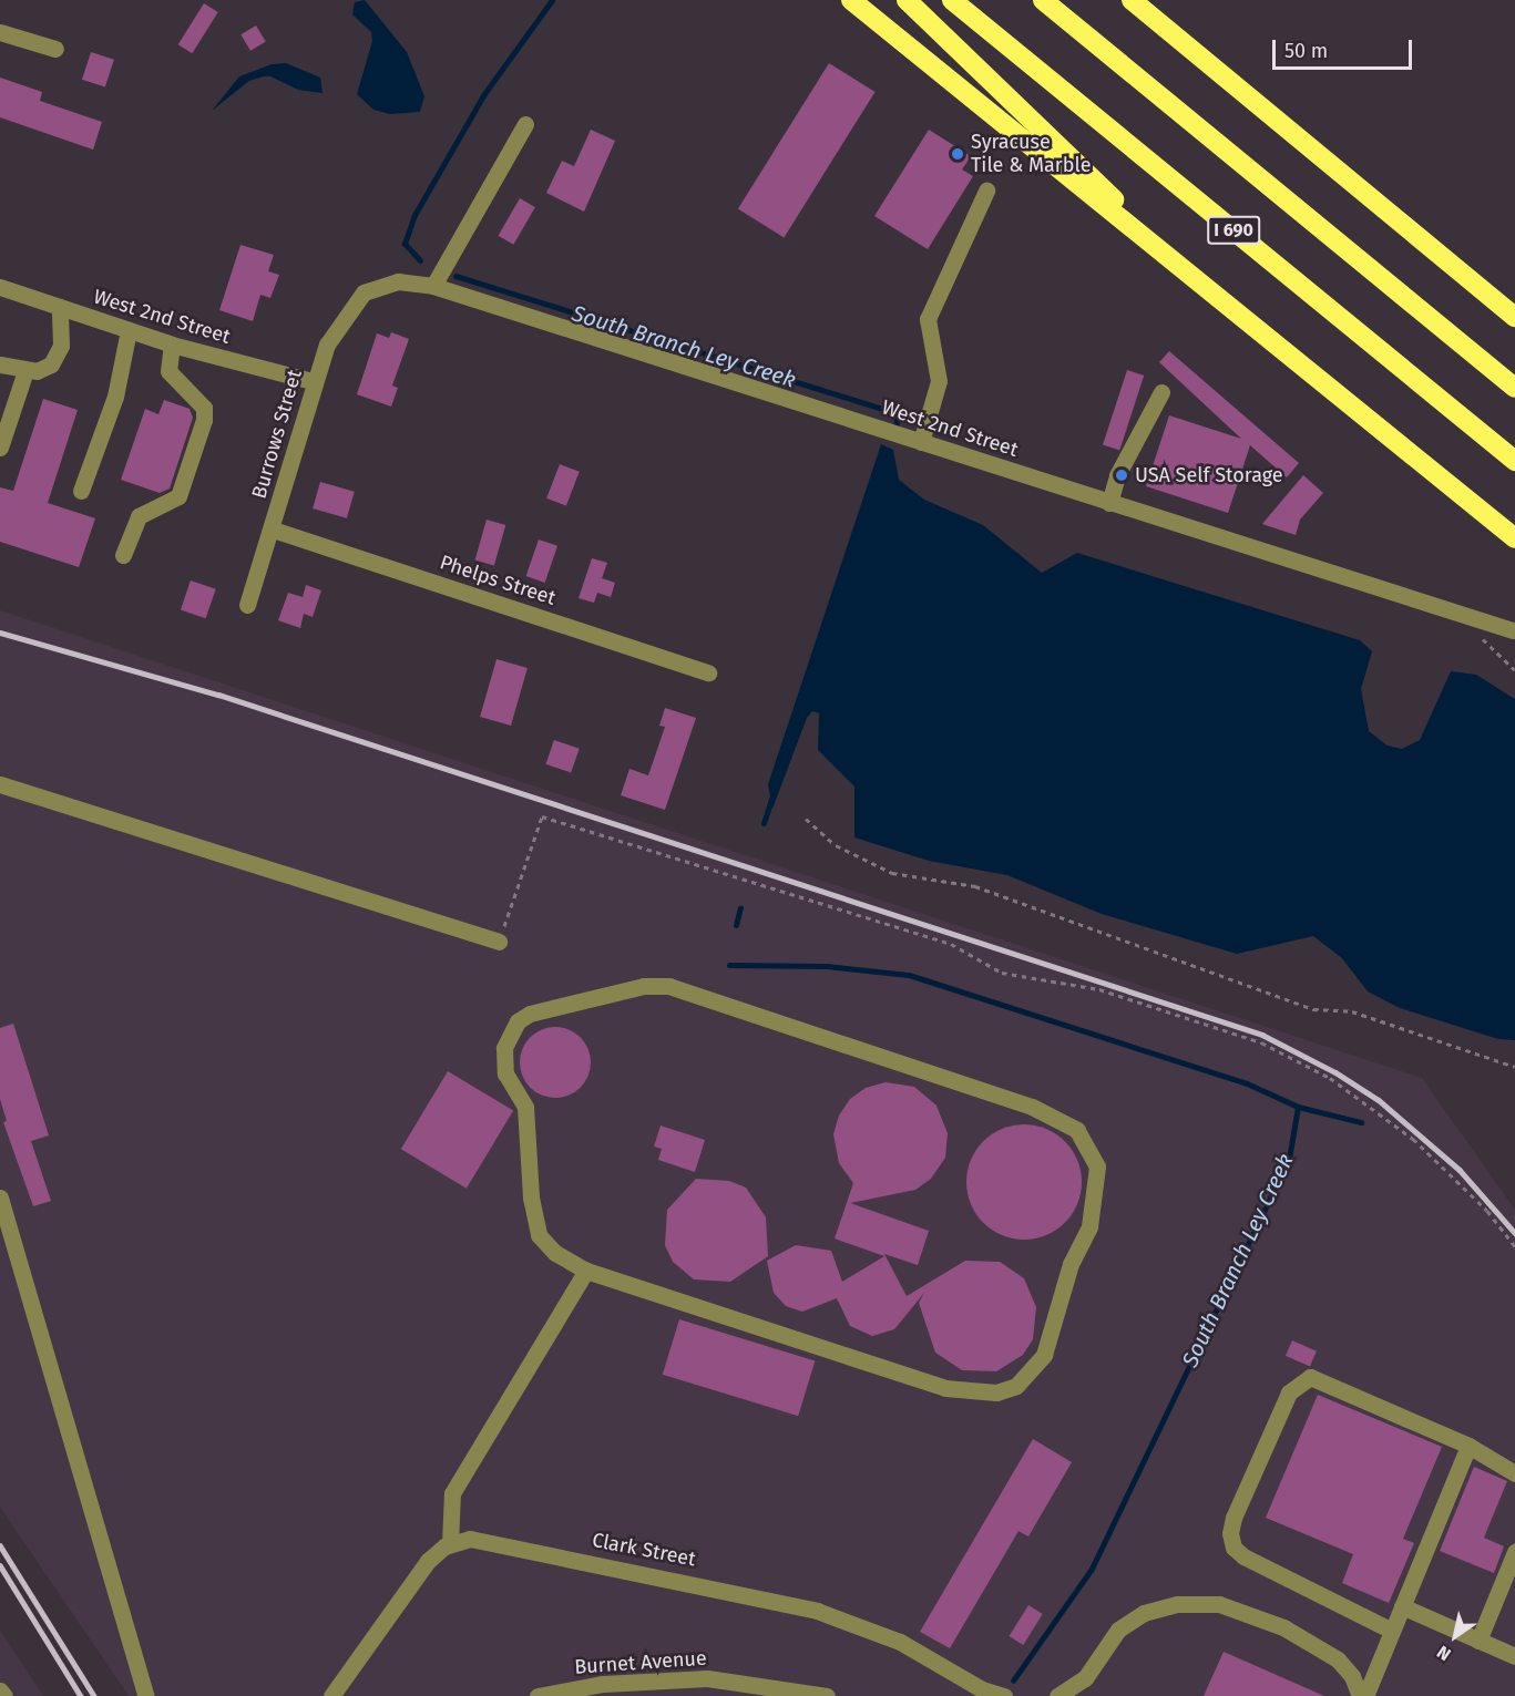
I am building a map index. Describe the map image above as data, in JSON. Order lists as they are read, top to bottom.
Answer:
{
  "streets": {
    "highway": ["I 690"],
    "street": [
      "West 2nd Street",
      "Burrows Street",
      "Phelps Street",
      "Clark Street",
      "Burnet Avenue"
    ]
  },
  "crossings": [
    ["West 2nd Street", "Burrows Street"],
    ["Burrows Street", "Phelps Street"]
  ],
  "water": ["South Branch Ley Creek"],
  "places": ["Syracuse Tile & Marble", "USA Self Storage"],
  "scale_bar": "50 m",
  "north": "bottom left"
}
